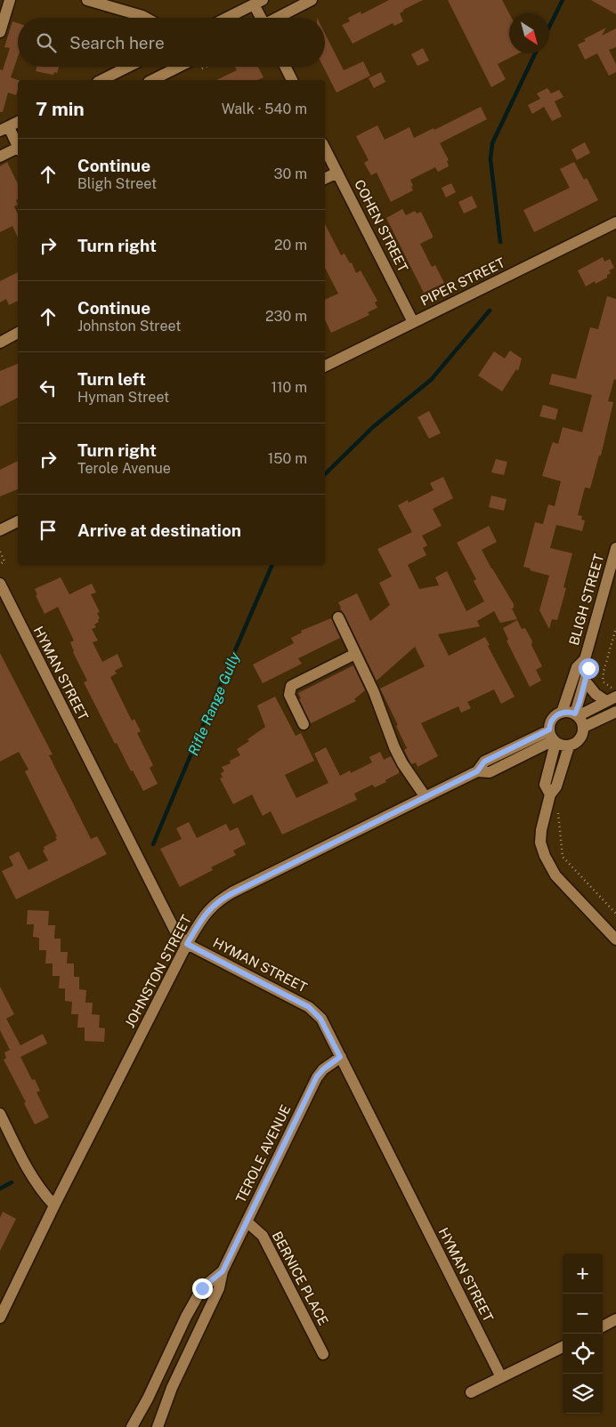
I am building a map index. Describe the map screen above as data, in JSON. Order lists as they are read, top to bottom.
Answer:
{
  "streets": {
    "street": [
      "COHEN STREET",
      "PIPER STREET",
      "BLIGH STREET",
      "HYMAN STREET",
      "JOHNSTON STREET",
      "TEROLE AVENUE",
      "BERNICE PLACE"
    ]
  },
  "crossings": [
    ["COHEN STREET", "PIPER STREET"],
    ["BLIGH STREET", "JOHNSTON STREET"],
    ["HYMAN STREET", "JOHNSTON STREET"],
    ["HYMAN STREET", "TEROLE AVENUE"],
    ["TEROLE AVENUE", "BERNICE PLACE"]
  ],
  "water": ["Rifle Range Gully"],
  "north": "bottom right",
  "page": {
    "search": "Search here",
    "heading": ["7 min", "Walk · 540 m"],
    "list": [
      ["Continue", "Bligh Street", "30 m"],
      ["Turn right", "20 m"],
      ["Continue", "Johnston Street", "230 m"],
      ["Turn left", "Hyman Street", "110 m"],
      ["Turn right", "Terole Avenue", "150 m"],
      "Arrive at destination"
    ],
    "map_buttons": ["+", "−"]
  }
}
